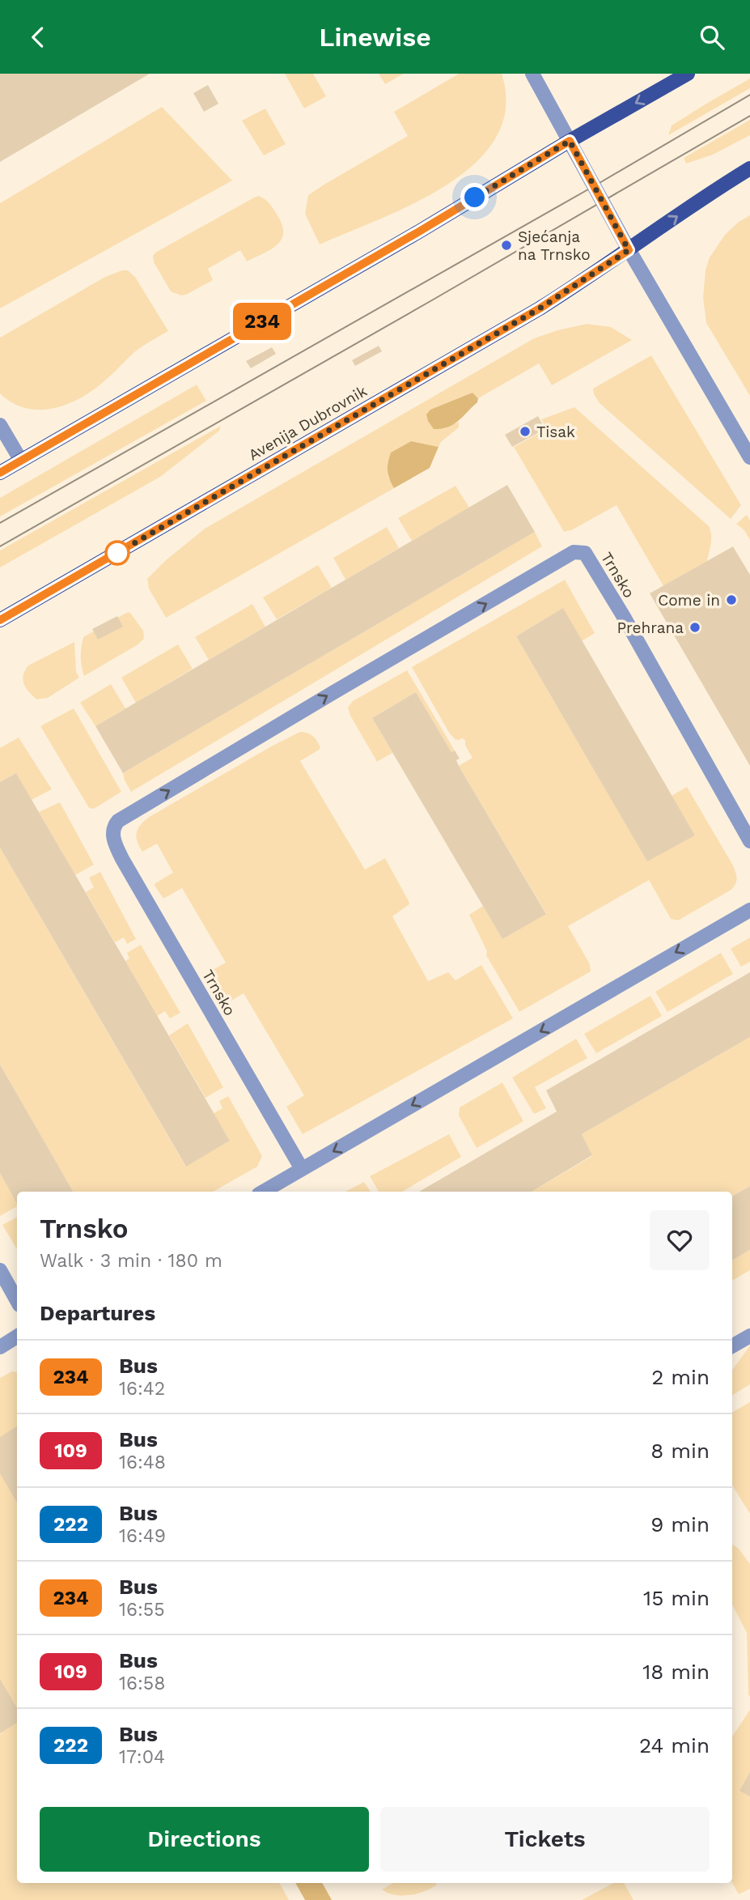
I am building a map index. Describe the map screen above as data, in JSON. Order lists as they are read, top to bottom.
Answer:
{
  "streets": {
    "main road": ["Avenija Dubrovnik"],
    "street": ["Trnsko"]
  },
  "places": [
    "Sjećanja na Trnsko",
    "Tisak",
    "Come in",
    "Prehrana"
  ],
  "lines": ["bus line 234"],
  "page": {
    "header": "Linewise",
    "on_map": "234",
    "heading": [
      ["Trnsko", "Walk · 3 min · 180 m"],
      "Departures"
    ],
    "list": [
      {
        "mark": "234",
        "name": "Bus",
        "note": "16:42",
        "value": "2 min"
      },
      {
        "mark": "109",
        "name": "Bus",
        "note": "16:48",
        "value": "8 min"
      },
      {
        "mark": "222",
        "name": "Bus",
        "note": "16:49",
        "value": "9 min"
      },
      {
        "mark": "234",
        "name": "Bus",
        "note": "16:55",
        "value": "15 min"
      },
      {
        "mark": "109",
        "name": "Bus",
        "note": "16:58",
        "value": "18 min"
      },
      {
        "mark": "222",
        "name": "Bus",
        "note": "17:04",
        "value": "24 min"
      }
    ],
    "buttons": ["Directions", "Tickets"]
  }
}
